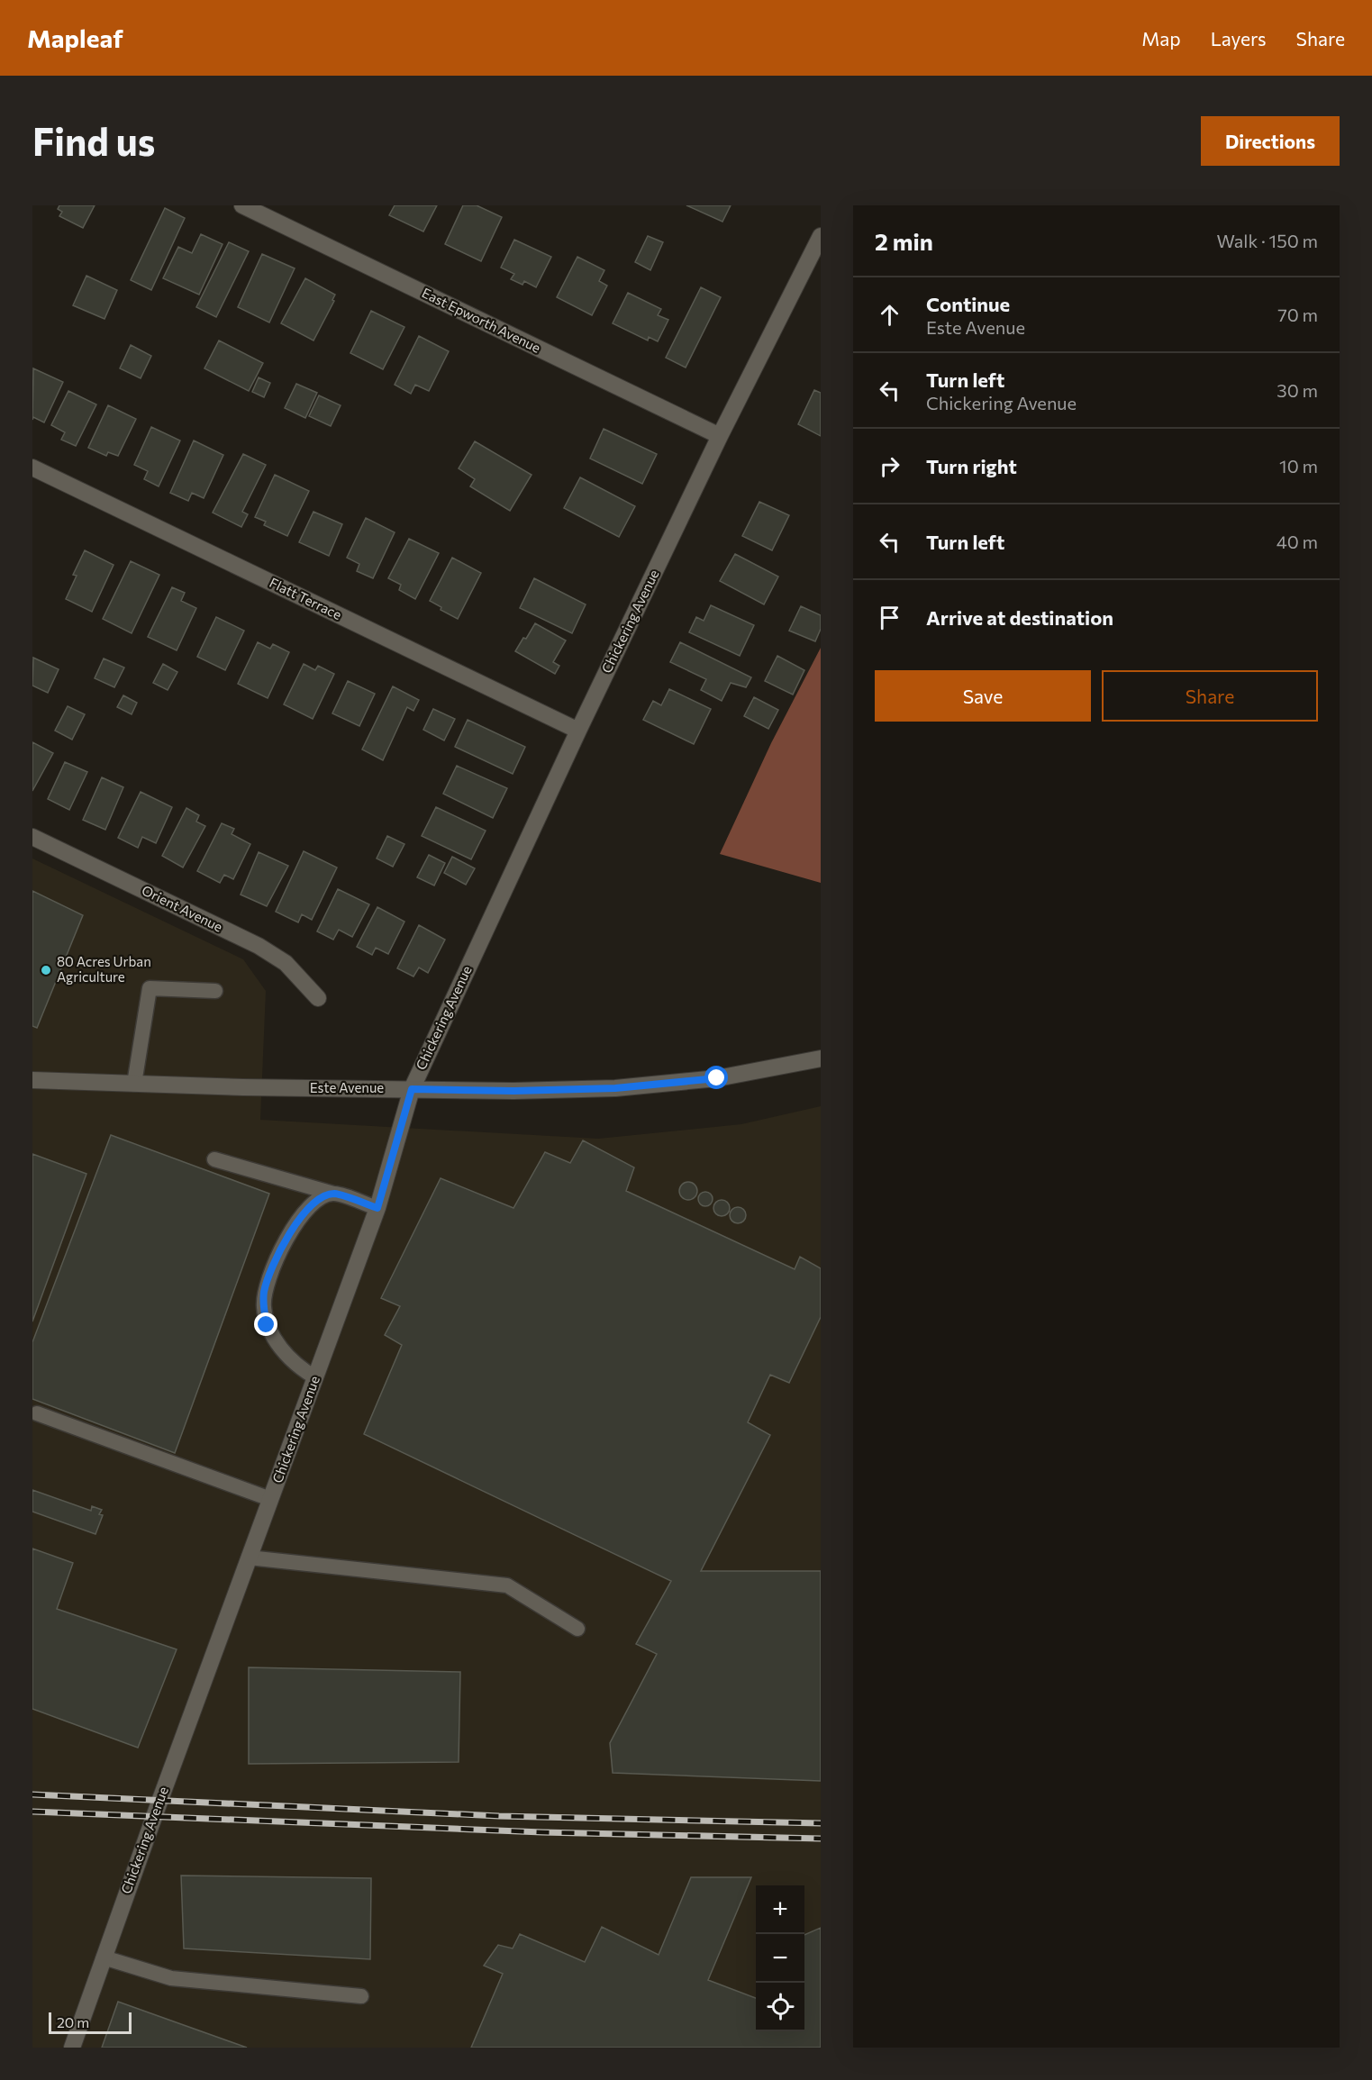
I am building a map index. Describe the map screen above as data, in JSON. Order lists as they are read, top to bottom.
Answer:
{
  "streets": {
    "street": [
      "East Epworth Avenue",
      "Flatt Terrace",
      "Chickering Avenue",
      "Orient Avenue",
      "Este Avenue"
    ]
  },
  "crossings": [
    ["East Epworth Avenue", "Chickering Avenue"],
    ["Flatt Terrace", "Chickering Avenue"],
    ["Chickering Avenue", "Este Avenue"]
  ],
  "places": ["80 Acres Urban Agriculture"],
  "scale_bar": "20 m",
  "page": {
    "header": "Mapleaf",
    "nav": ["Map", "Layers", "Share"],
    "buttons": [
      "Directions",
      ["Save", "Share"]
    ],
    "title": "Find us",
    "heading": ["2 min", "Walk · 150 m"],
    "list": [
      ["Continue", "Este Avenue", "70 m"],
      ["Turn left", "Chickering Avenue", "30 m"],
      ["Turn right", "10 m"],
      ["Turn left", "40 m"],
      "Arrive at destination"
    ],
    "map_buttons": ["+", "−"],
    "scale": "20 m"
  }
}
